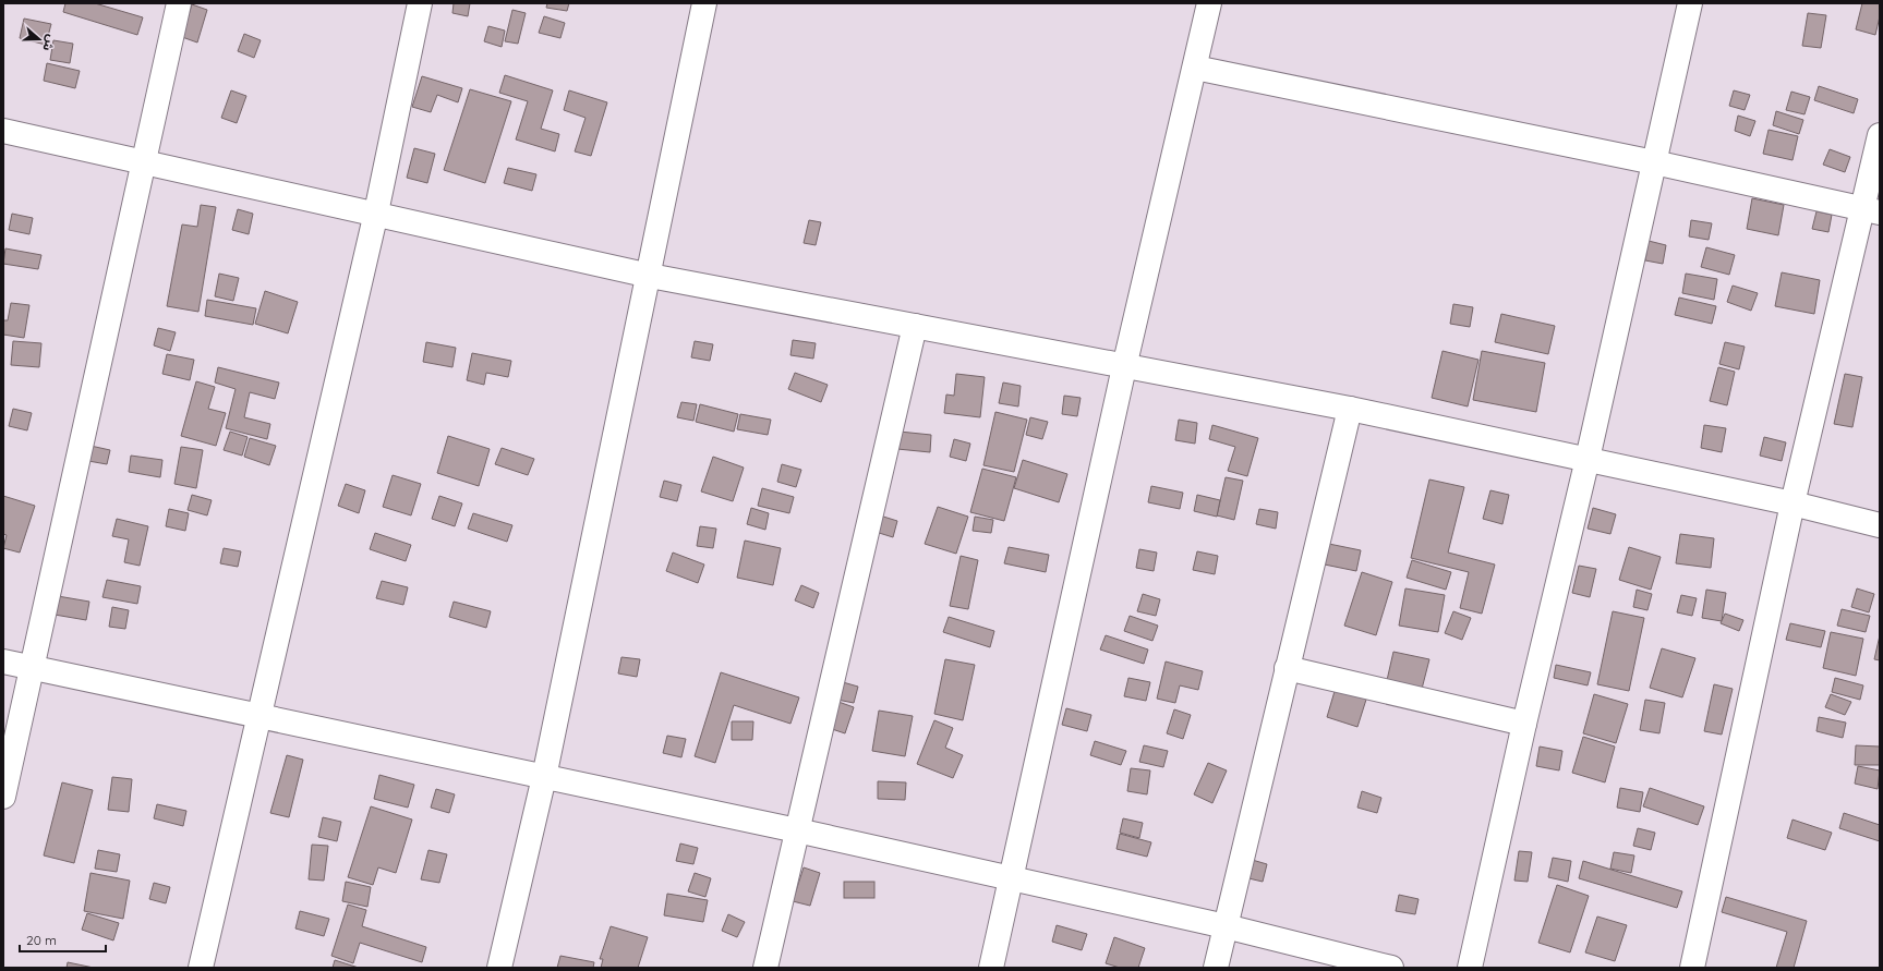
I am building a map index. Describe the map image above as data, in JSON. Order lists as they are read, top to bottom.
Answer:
{
  "scale_bar": "20 m",
  "north": "right"
}
